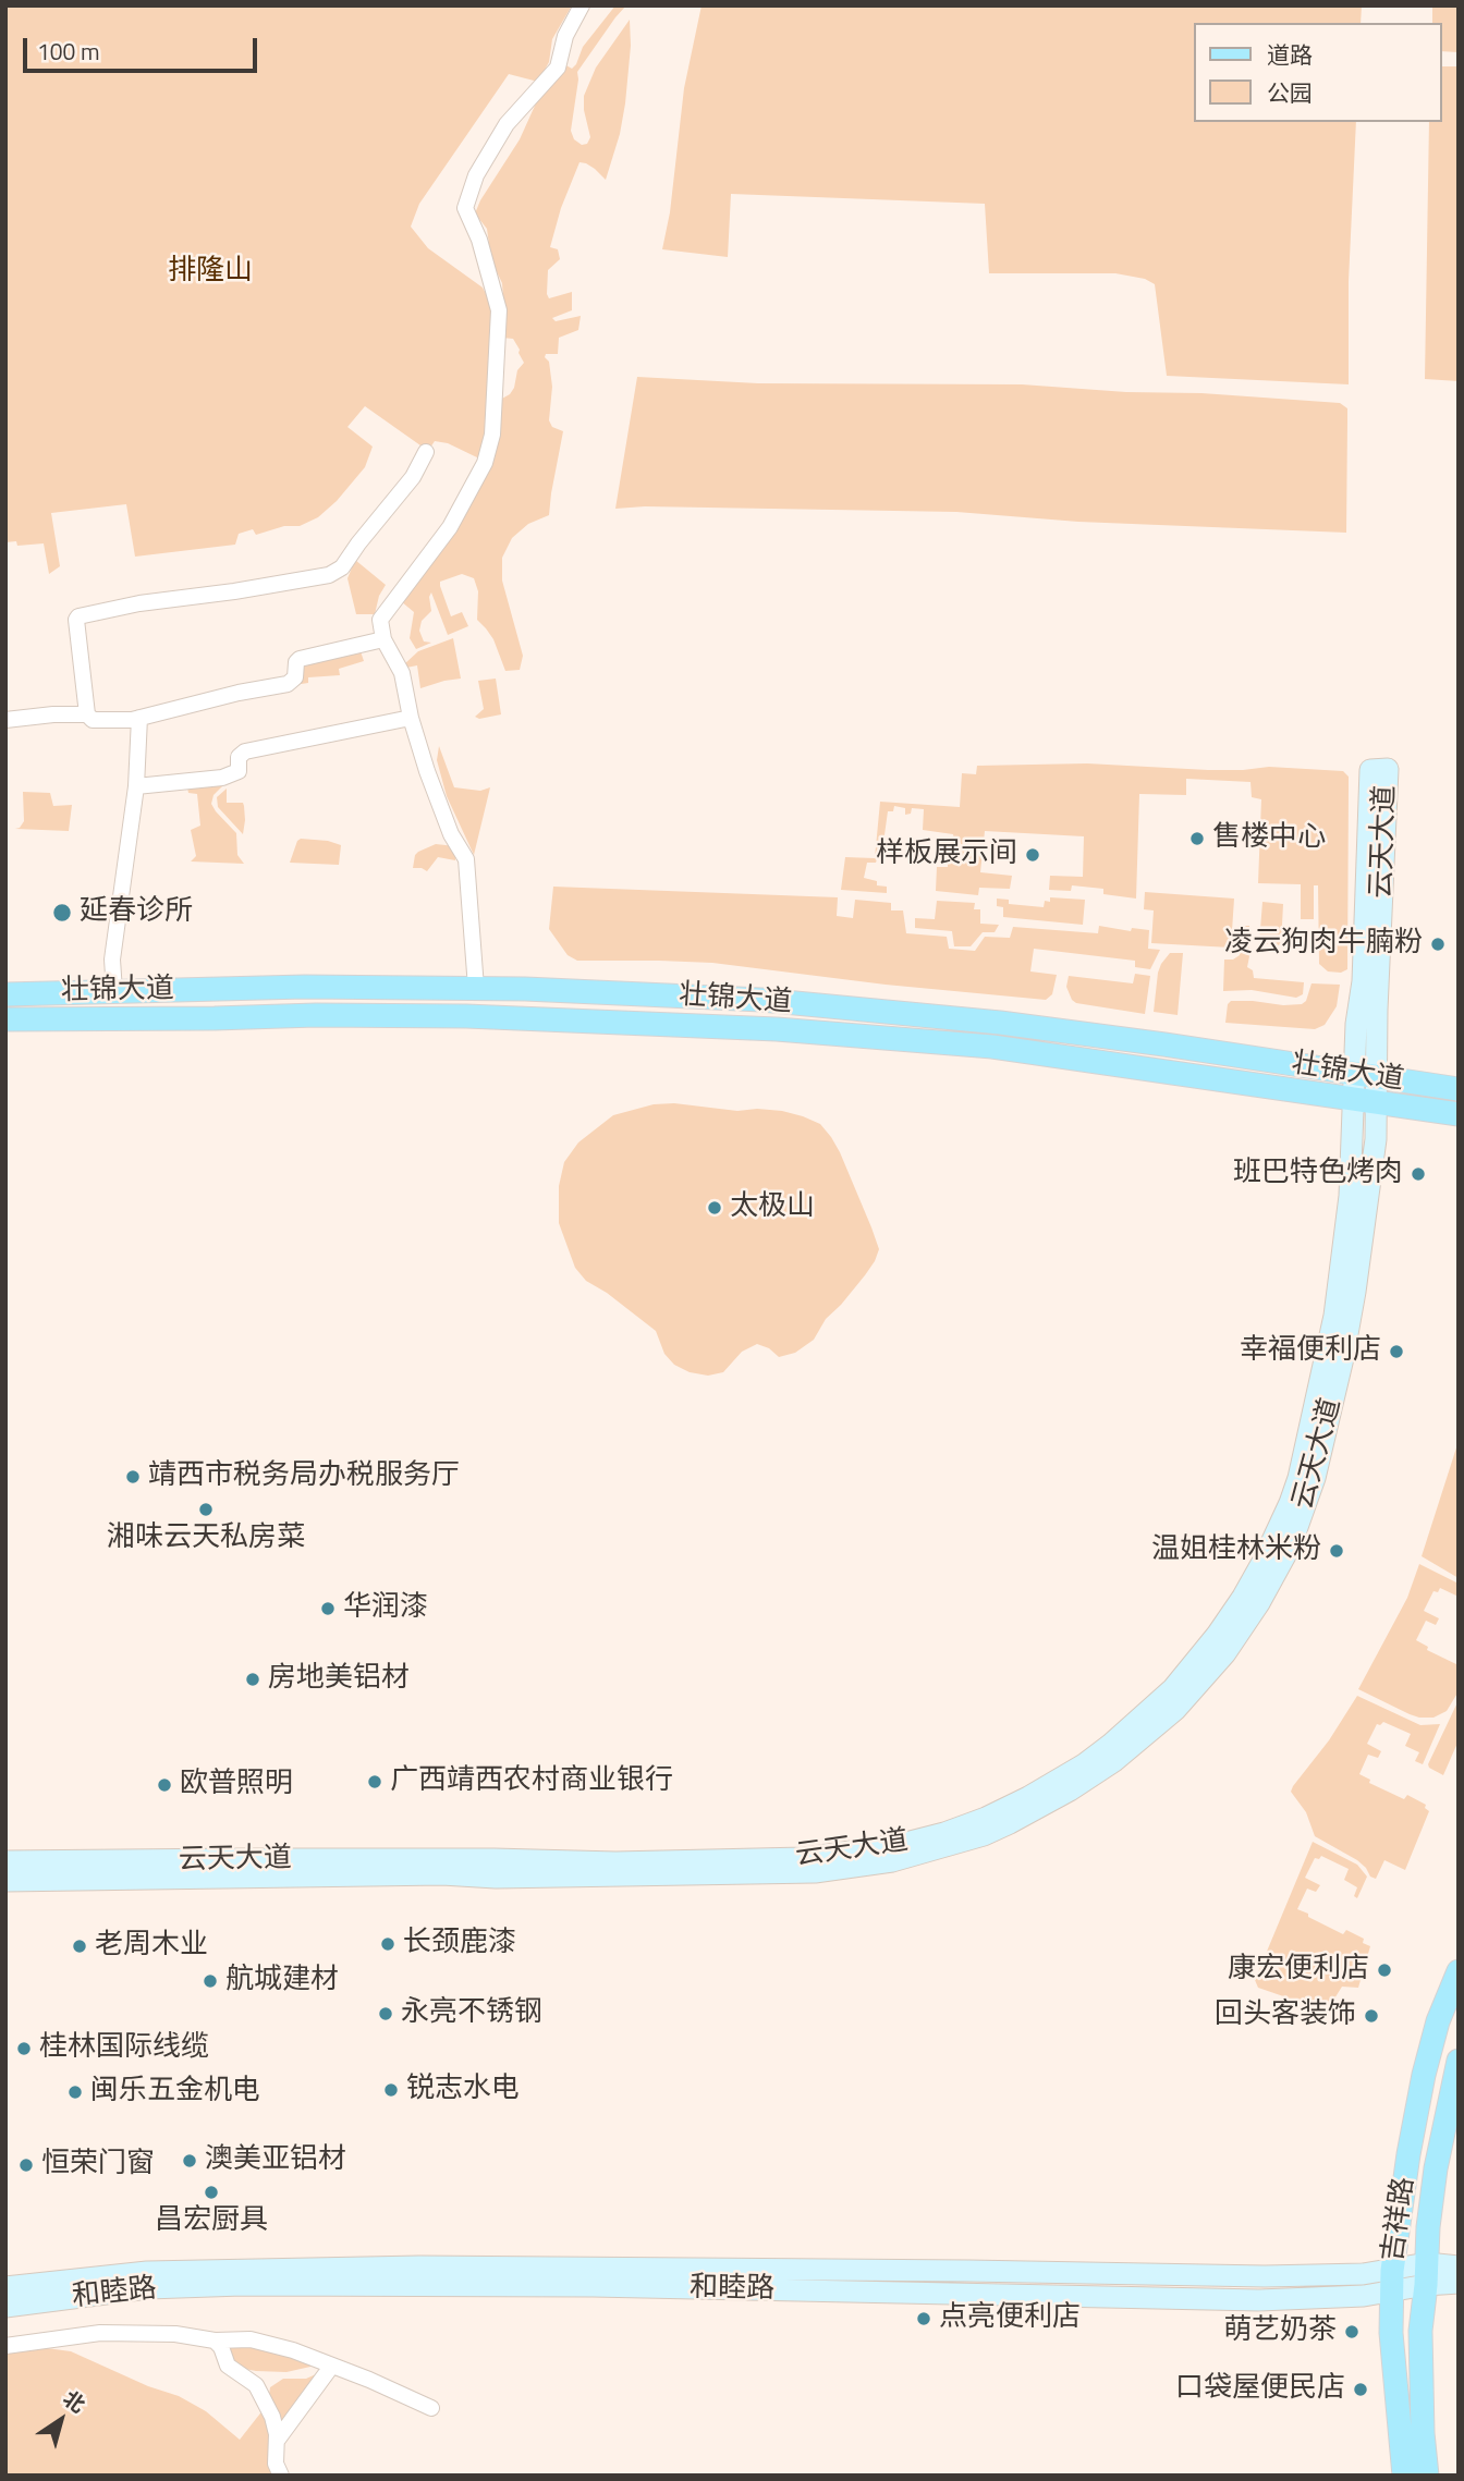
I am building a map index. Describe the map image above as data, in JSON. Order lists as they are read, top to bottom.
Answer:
{
  "streets": {
    "main road": [
      "云天大道",
      "壮锦大道",
      "吉祥路",
      "和睦路"
    ]
  },
  "crossings": [
    ["云天大道", "壮锦大道"],
    ["吉祥路", "和睦路"]
  ],
  "parks": ["排隆山"],
  "places": [
    "售楼中心",
    "样板展示间",
    "延春诊所",
    "凌云狗肉牛腩粉",
    "班巴特色烤肉",
    "太极山",
    "幸福便利店",
    "靖西市税务局办税服务厅",
    "湘味云天私房菜",
    "温姐桂林米粉",
    "华润漆",
    "房地美铝材",
    "广西靖西农村商业银行",
    "欧普照明",
    "长颈鹿漆",
    "老周木业",
    "康宏便利店",
    "航城建材",
    "永亮不锈钢",
    "回头客装饰",
    "桂林国际线缆",
    "锐志水电",
    "闽乐五金机电",
    "澳美亚铝材",
    "恒荣门窗",
    "昌宏厨具",
    "点亮便利店",
    "萌艺奶茶",
    "口袋屋便民店"
  ],
  "legend": ["道路", "公园"],
  "scale_bar": "100 m",
  "north": "top right"
}
